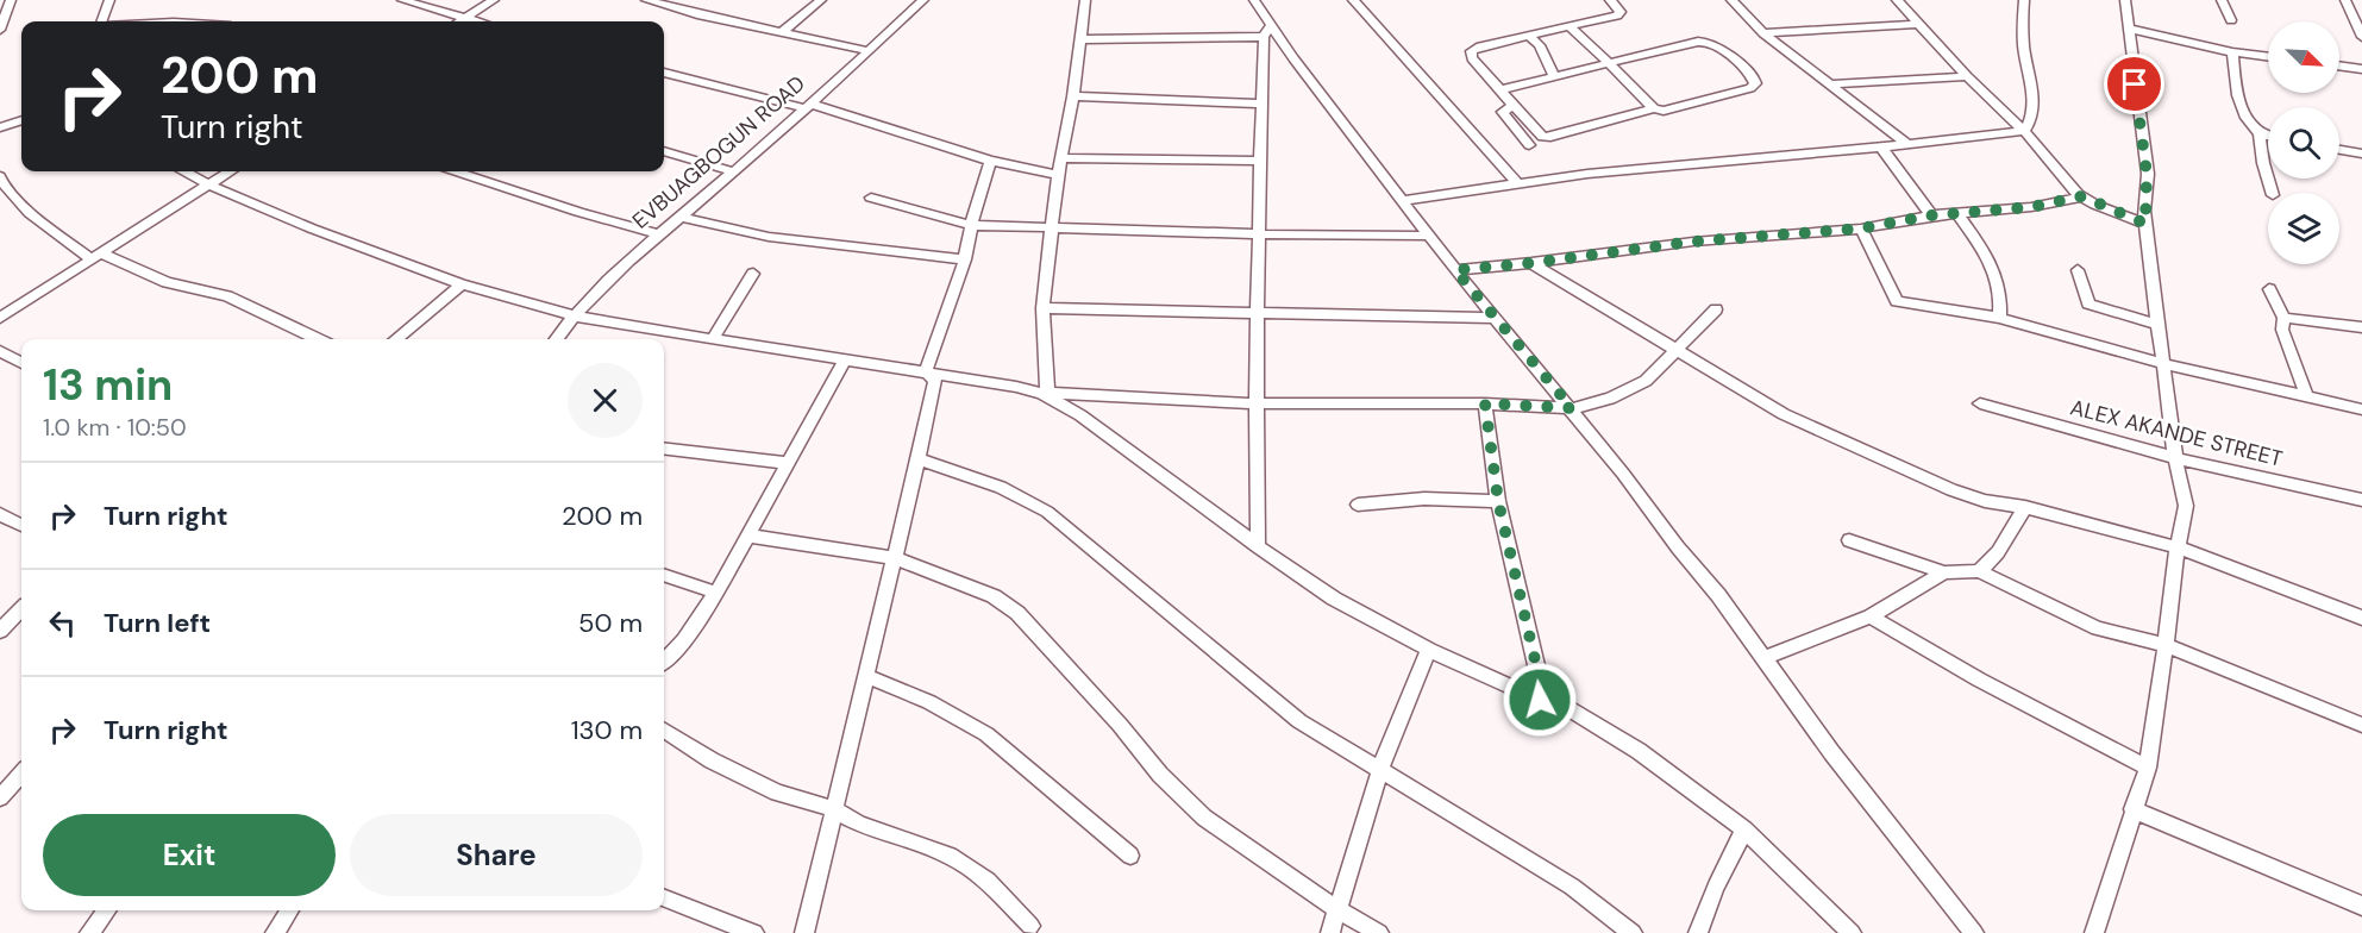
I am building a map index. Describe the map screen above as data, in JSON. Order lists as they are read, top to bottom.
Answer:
{
  "streets": {
    "street": ["EVBUAGBOGUN ROAD", "ALEX AKANDE STREET"]
  },
  "north": "bottom right",
  "page": {
    "turn": ["200 m", "Turn right"],
    "heading": ["13 min", "1.0 km · 10:50"],
    "list": [
      {
        "name": "Turn right",
        "value": "200 m"
      },
      {
        "name": "Turn left",
        "value": "50 m"
      },
      {
        "name": "Turn right",
        "value": "130 m"
      }
    ],
    "buttons": ["Exit", "Share"]
  }
}
